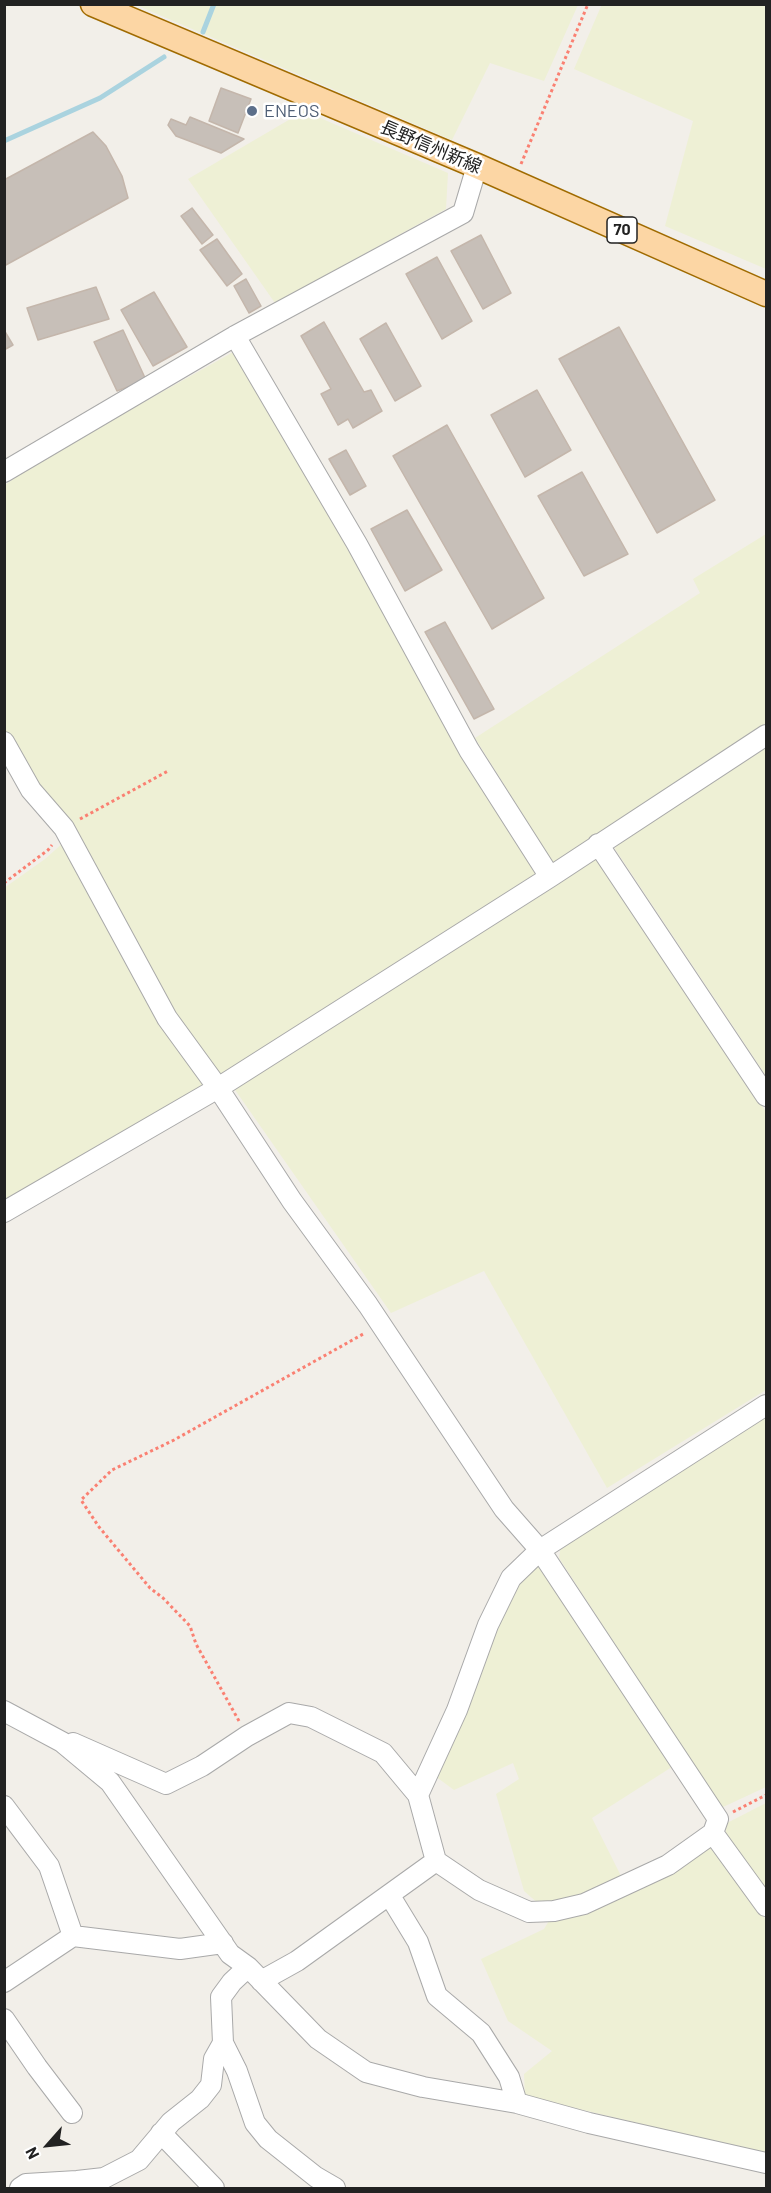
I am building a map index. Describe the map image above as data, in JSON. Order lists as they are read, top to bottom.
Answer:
{
  "streets": {
    "main road": ["長野信州新線", "70"]
  },
  "places": ["ENEOS"],
  "north": "bottom left"
}
